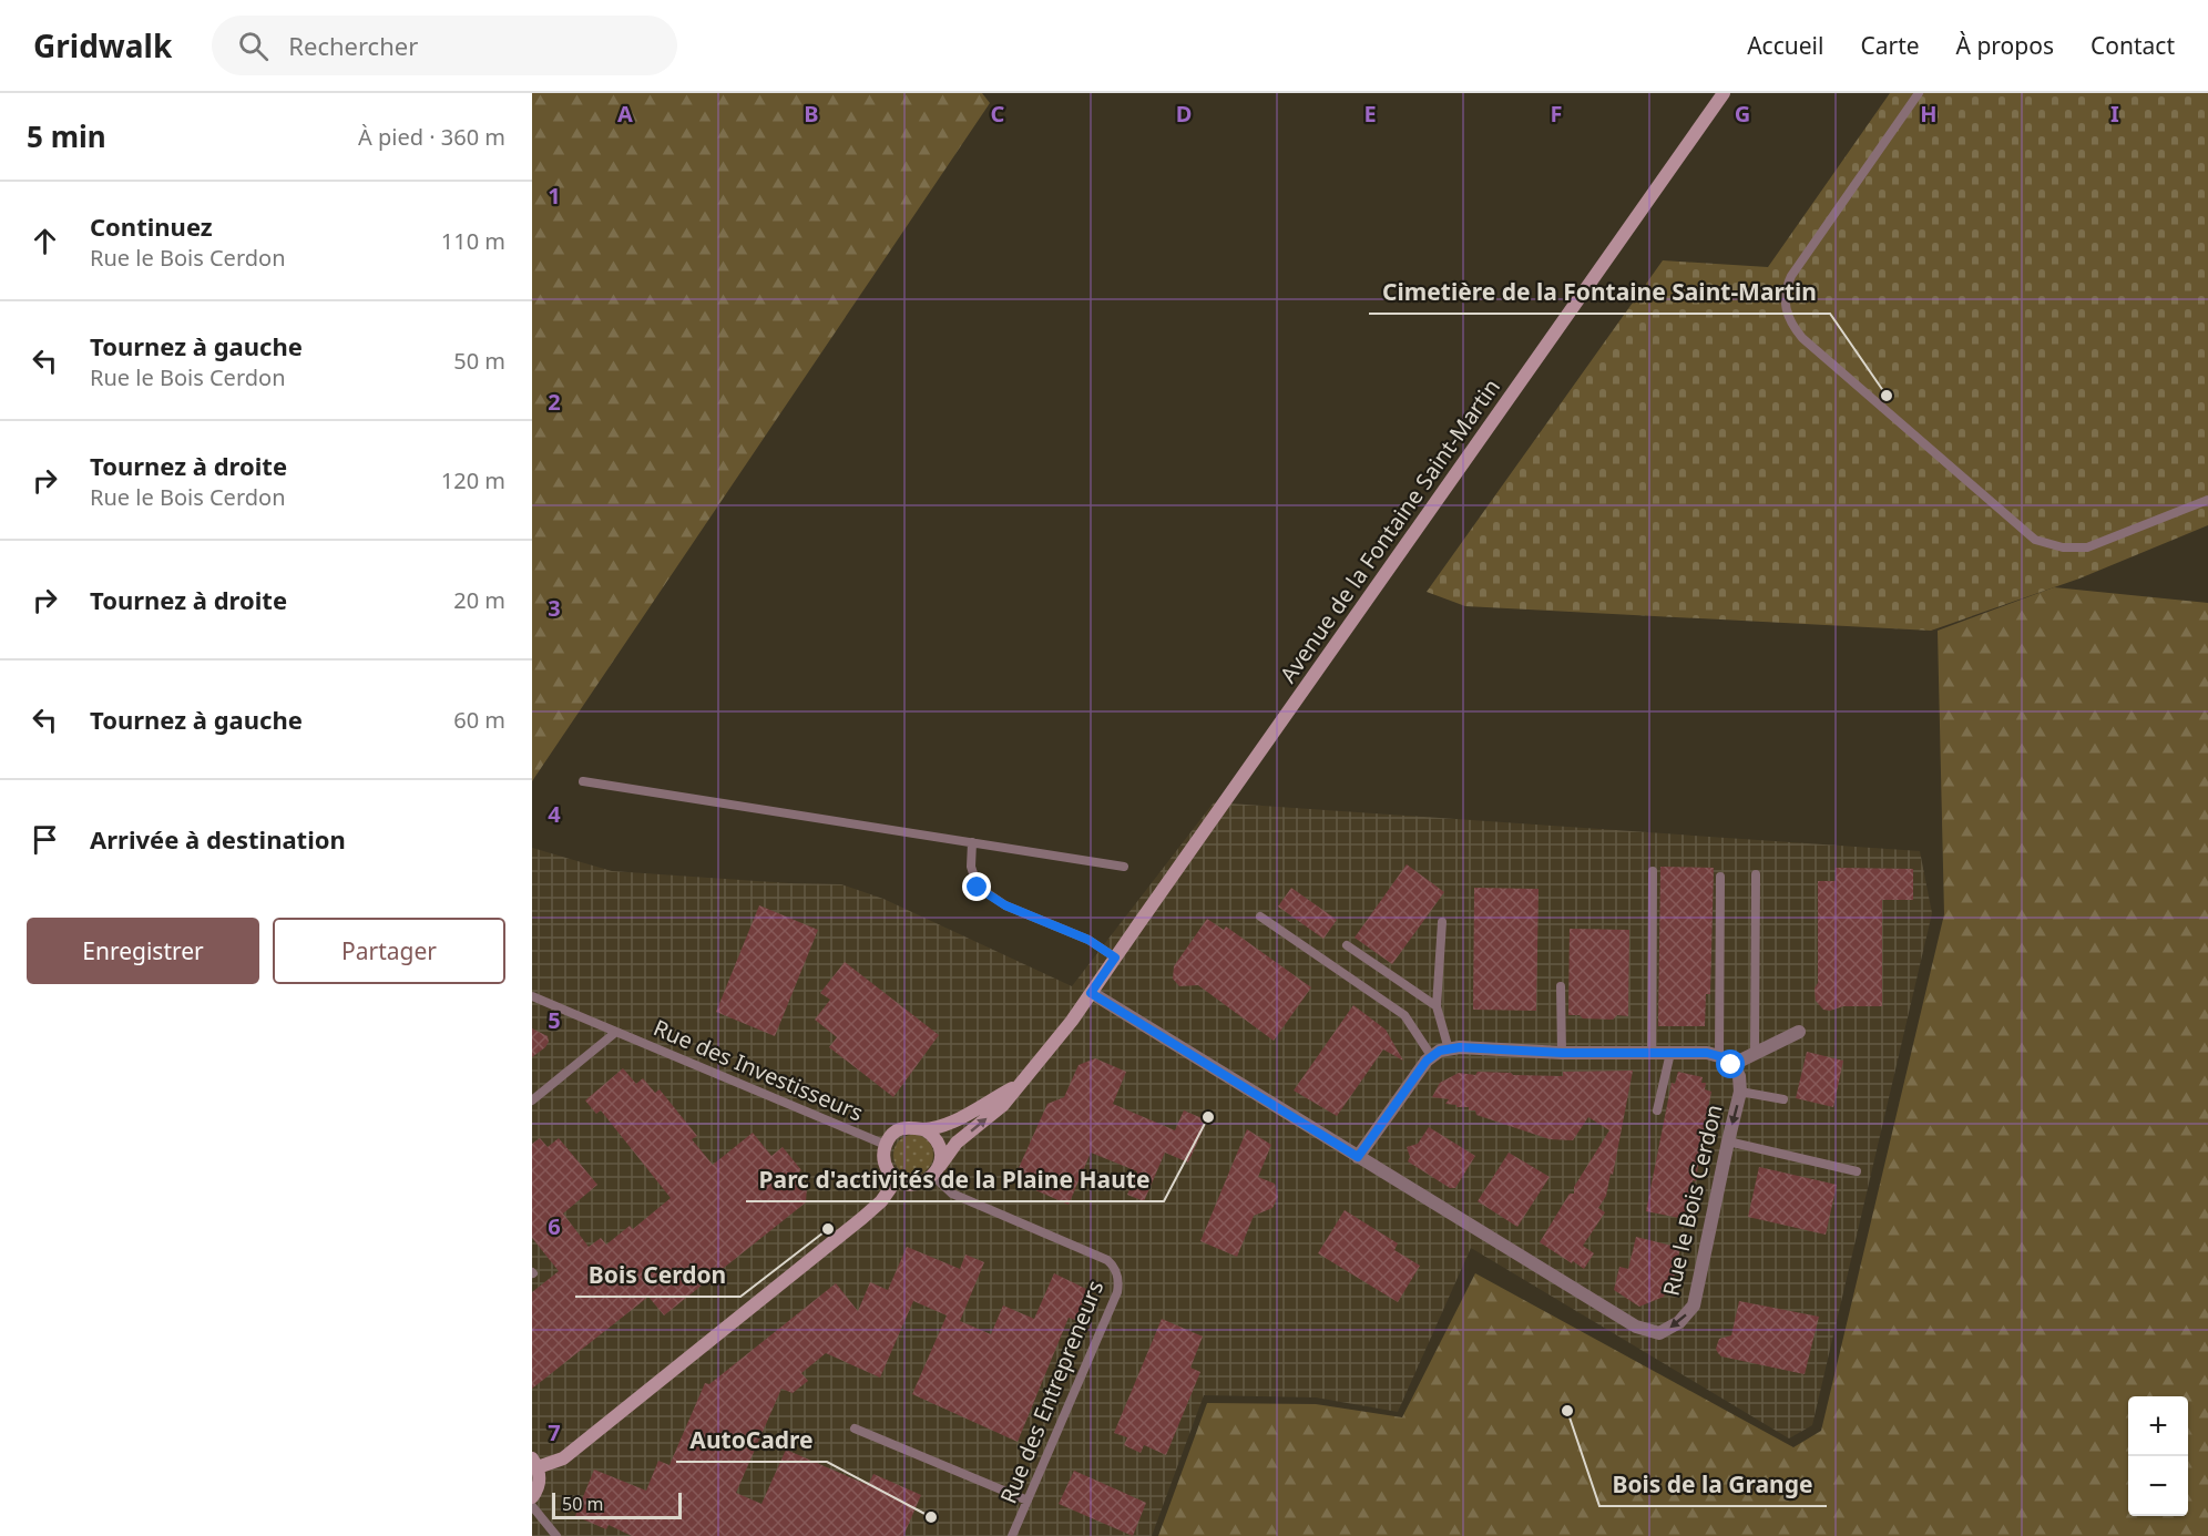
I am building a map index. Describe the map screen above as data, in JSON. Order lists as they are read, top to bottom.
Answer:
{
  "streets": {
    "main road": ["Avenue de la Fontaine Saint-Martin"],
    "street": ["Rue le Bois Cerdon"],
    "lane": ["Rue des Investisseurs", "Rue des Entrepreneurs"]
  },
  "crossings": [
    ["Avenue de la Fontaine Saint-Martin", "Rue des Investisseurs"],
    ["Avenue de la Fontaine Saint-Martin", "Rue le Bois Cerdon"],
    ["Avenue de la Fontaine Saint-Martin", "Rue des Entrepreneurs"],
    ["Rue des Investisseurs", "Rue des Entrepreneurs"]
  ],
  "places": [
    "Cimetière de la Fontaine Saint-Martin",
    "Parc d'activités de la Plaine Haute",
    "Bois Cerdon",
    "Bois de la Grange",
    "AutoCadre"
  ],
  "scale_bar": "50 m",
  "page": {
    "header": "Gridwalk",
    "search": "Rechercher",
    "nav": [
      "Accueil",
      "Carte",
      "À propos",
      "Contact"
    ],
    "heading": ["5 min", "À pied · 360 m"],
    "list": [
      ["Continuez", "Rue le Bois Cerdon", "110 m"],
      ["Tournez à gauche", "Rue le Bois Cerdon", "50 m"],
      ["Tournez à droite", "Rue le Bois Cerdon", "120 m"],
      ["Tournez à droite", "20 m"],
      ["Tournez à gauche", "60 m"],
      "Arrivée à destination"
    ],
    "buttons": ["Enregistrer", "Partager"],
    "map_buttons": ["+", "−"],
    "scale": "50 m"
  },
  "grid": {
    "columns": [
      "A",
      "B",
      "C",
      "D",
      "E",
      "F",
      "G",
      "H",
      "I"
    ],
    "rows": [
      "1",
      "2",
      "3",
      "4",
      "5",
      "6",
      "7"
    ]
  }
}
